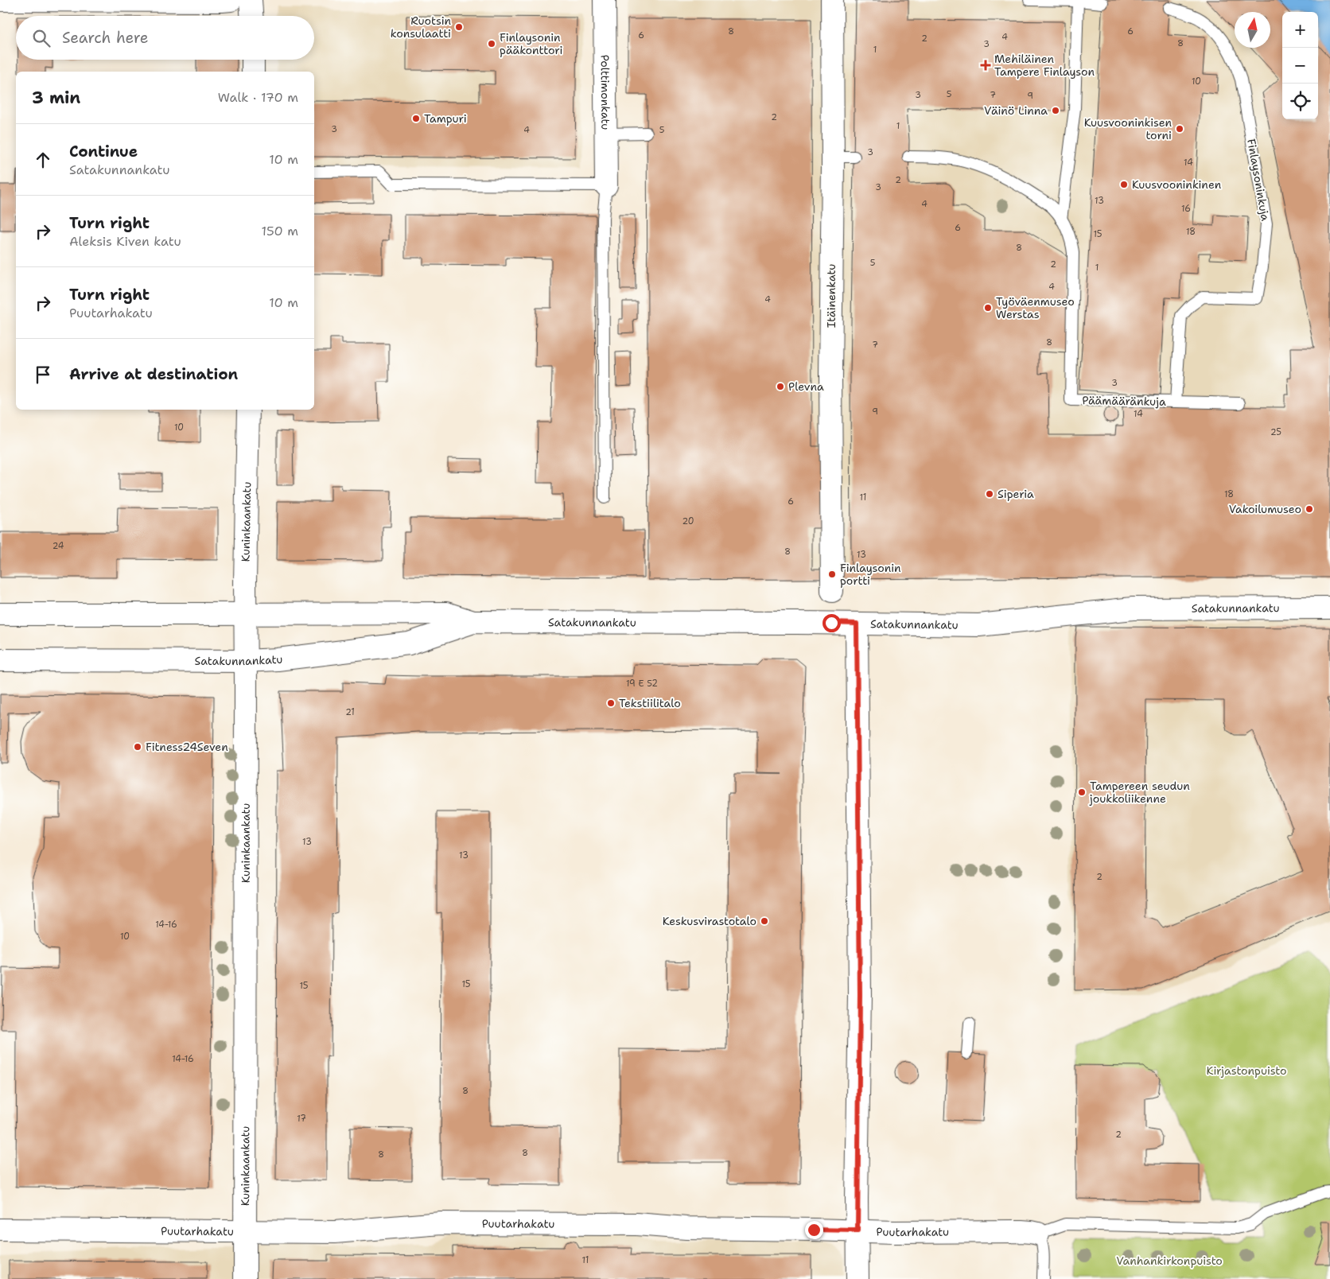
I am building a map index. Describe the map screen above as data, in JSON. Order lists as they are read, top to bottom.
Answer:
{
  "streets": {
    "street": [
      "Polttimonkatu",
      "Itäinenkatu",
      "Kuninkaankatu",
      "Satakunnankatu",
      "Puutarhakatu"
    ],
    "lane": ["Finlaysoninkuja", "Päämääränkuja"]
  },
  "crossings": [
    ["Finlaysoninkuja", "Päämääränkuja"],
    ["Kuninkaankatu", "Satakunnankatu"],
    ["Kuninkaankatu", "Puutarhakatu"]
  ],
  "parks": ["Kirjastonpuisto", "Vanhankirkonpuisto"],
  "places": {
    "other": [
      "Ruotsin konsulaatti",
      "Finlaysonin pääkonttori",
      "Väinö Linna",
      "Tampuri",
      "Kuusvooninkisen torni",
      "Kuusvooninkinen",
      "Työväenmuseo Werstas",
      "Plevna",
      "Siperia",
      "Vakoilumuseo",
      "Finlaysonin portti",
      "Tekstiilitalo",
      "Fitness24Seven",
      "Tampereen seudun joukkoliikenne",
      "Keskusvirastotalo"
    ],
    "health": ["Mehiläinen Tampere Finlayson"]
  },
  "house_numbers": [
    "8",
    "6",
    "6",
    "4",
    "2",
    "8",
    "3",
    "1",
    "10",
    "5",
    "3",
    "7",
    "9",
    "2",
    "1",
    "3",
    "4",
    "5",
    "3",
    "14",
    "2",
    "3",
    "13",
    "4",
    "16",
    "6",
    "18",
    "15",
    "8",
    "5",
    "2",
    "1",
    "4",
    "4",
    "8",
    "7",
    "3",
    "9",
    "14",
    "10",
    "25",
    "18",
    "11",
    "6",
    "20",
    "24",
    "8",
    "13",
    "19 E 52",
    "21",
    "13",
    "13",
    "2",
    "14-16",
    "10",
    "15",
    "15",
    "14-16",
    "8",
    "17",
    "2",
    "8",
    "8",
    "11"
  ],
  "north": "top",
  "page": {
    "map_buttons": ["+", "−"],
    "search": "Search here",
    "heading": ["3 min", "Walk · 170 m"],
    "list": [
      ["Continue", "Satakunnankatu", "10 m"],
      ["Turn right", "Aleksis Kiven katu", "150 m"],
      ["Turn right", "Puutarhakatu", "10 m"],
      "Arrive at destination"
    ]
  }
}
